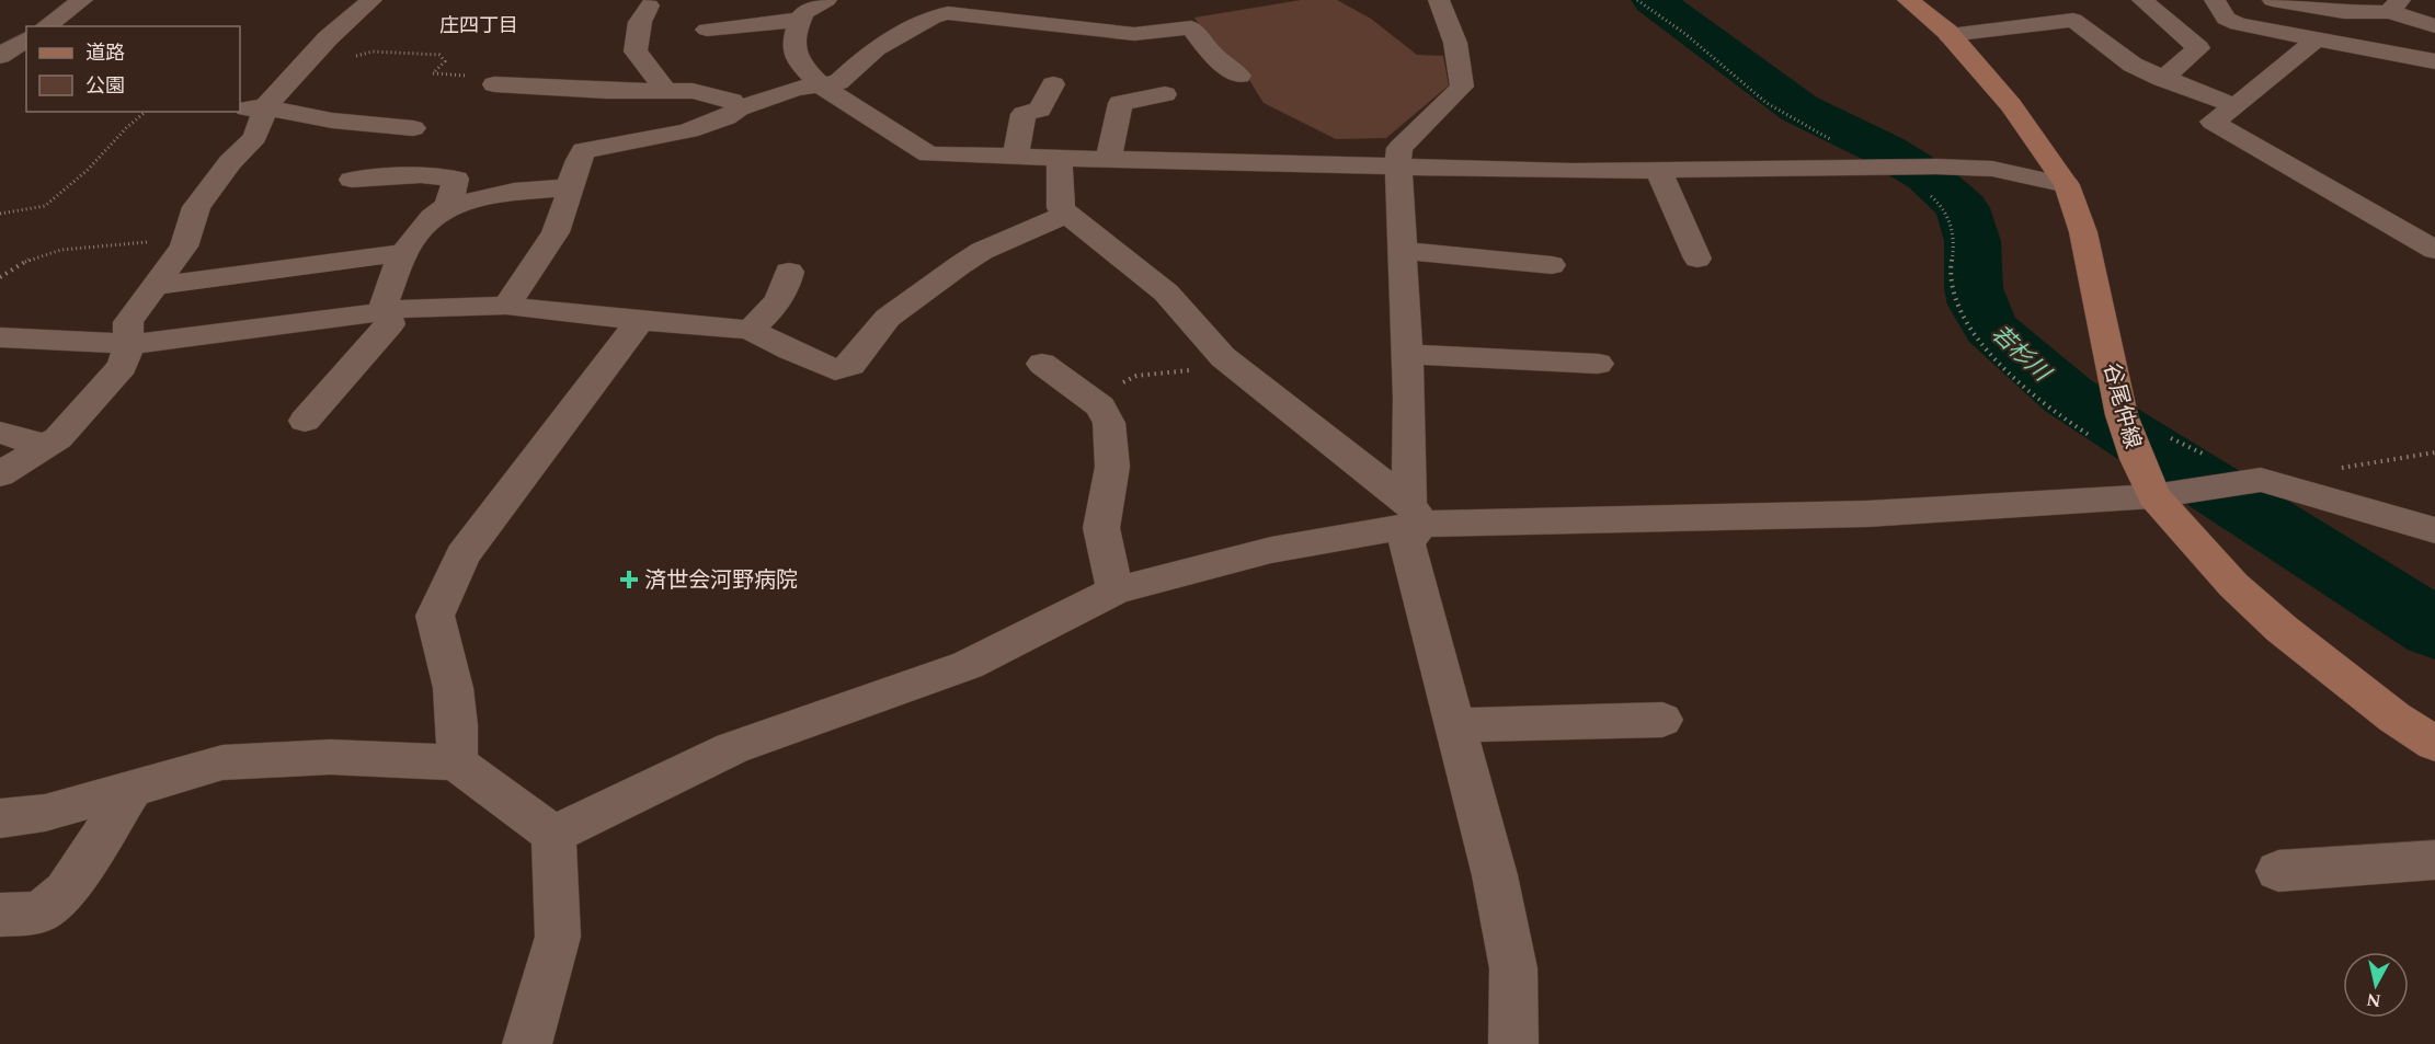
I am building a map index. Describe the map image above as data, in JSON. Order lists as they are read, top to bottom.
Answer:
{
  "streets": {
    "main road": ["谷尾仲線"]
  },
  "districts": ["庄四丁目"],
  "water": ["若杉川"],
  "places": {
    "health": ["済世会河野病院"]
  },
  "legend": ["道路", "公園"],
  "north": "bottom"
}
